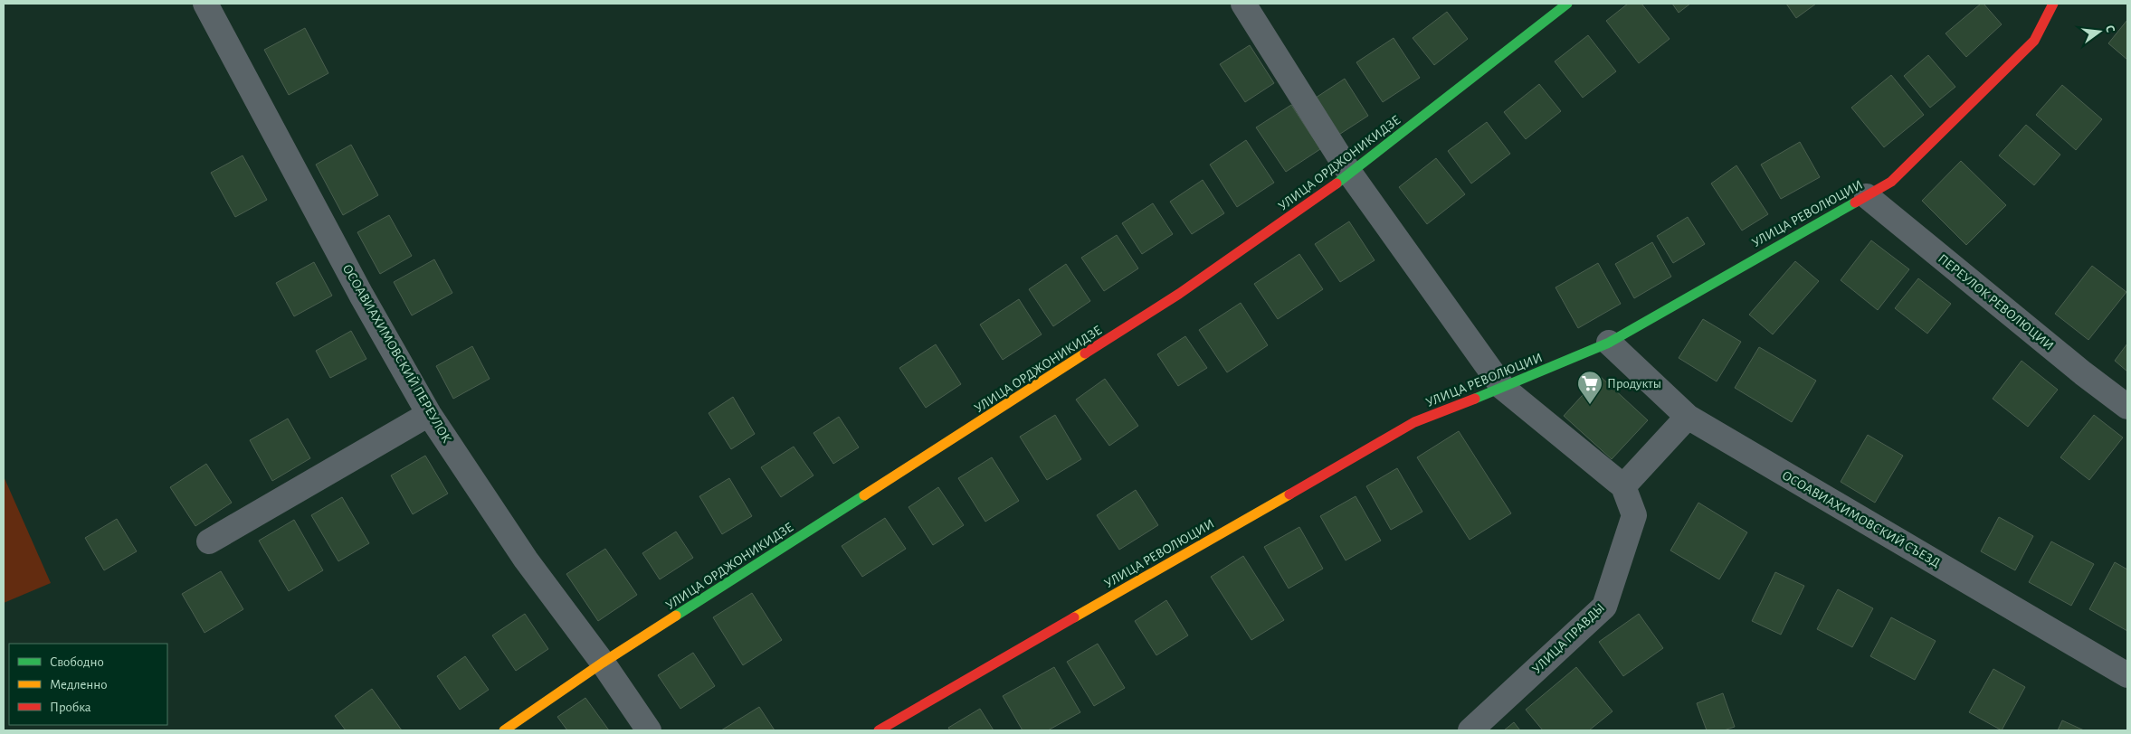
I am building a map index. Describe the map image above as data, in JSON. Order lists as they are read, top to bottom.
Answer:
{
  "streets": {
    "street": [
      "УЛИЦА ОРДЖОНИКИДЗЕ",
      "УЛИЦА РЕВОЛЮЦИИ",
      "ПЕРЕУЛОК РЕВОЛЮЦИИ",
      "ОСОАВИАХИМОВСКИЙ ПЕРЕУЛОК",
      "ОСОАВИАХИМОВСКИЙ СЪЕЗД",
      "УЛИЦА ПРАВДЫ"
    ]
  },
  "crossings": [
    ["УЛИЦА ОРДЖОНИКИДЗЕ", "ОСОАВИАХИМОВСКИЙ ПЕРЕУЛОК"],
    ["УЛИЦА РЕВОЛЮЦИИ", "ПЕРЕУЛОК РЕВОЛЮЦИИ"],
    ["УЛИЦА РЕВОЛЮЦИИ", "ОСОАВИАХИМОВСКИЙ СЪЕЗД"]
  ],
  "places": {
    "supermarket": ["Продукты"]
  },
  "legend": ["Свободно", "Медленно", "Пробка"],
  "north": "right"
}
